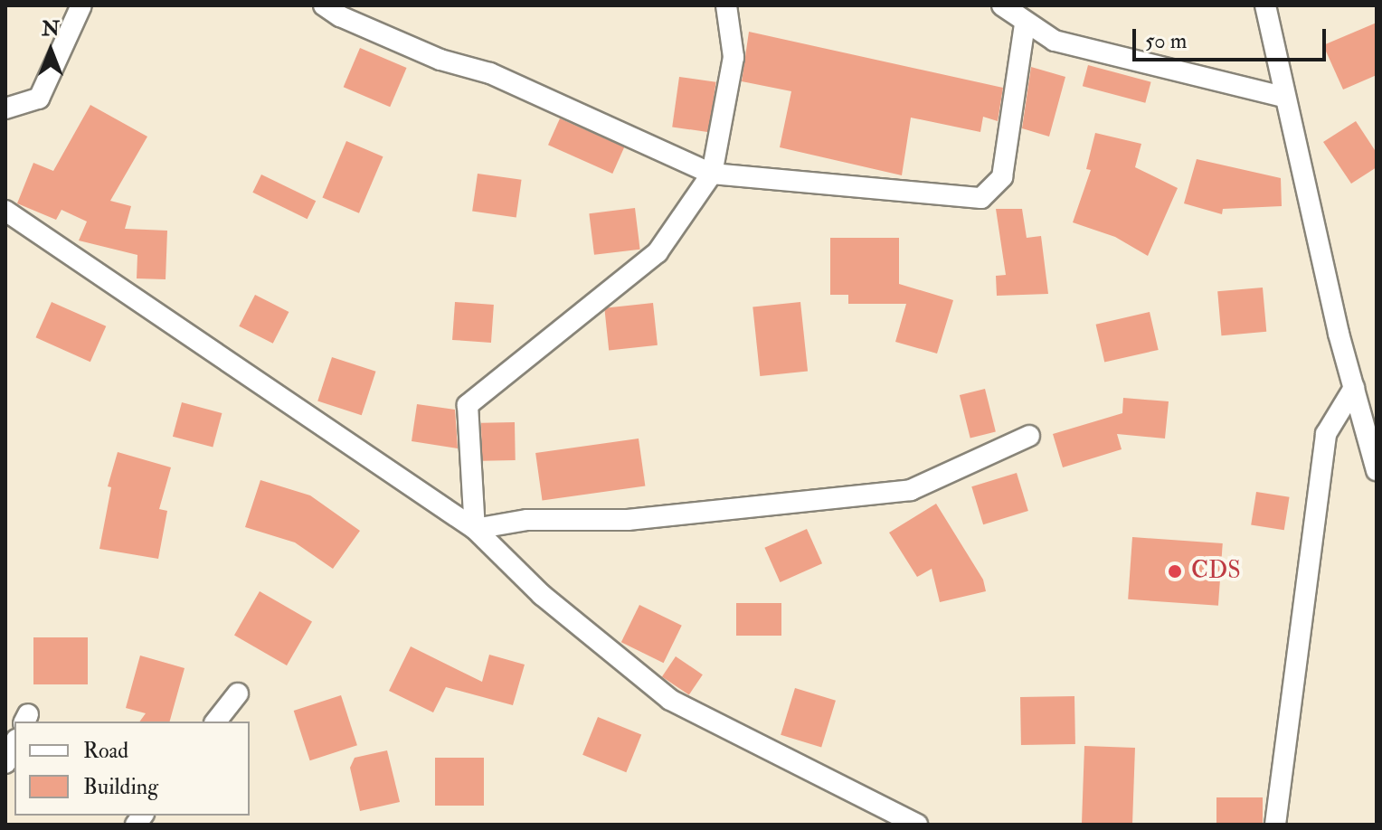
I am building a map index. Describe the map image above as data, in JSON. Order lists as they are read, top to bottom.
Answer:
{
  "places": ["CDS"],
  "legend": ["Road", "Building"],
  "scale_bar": "50 m",
  "north": "top"
}
